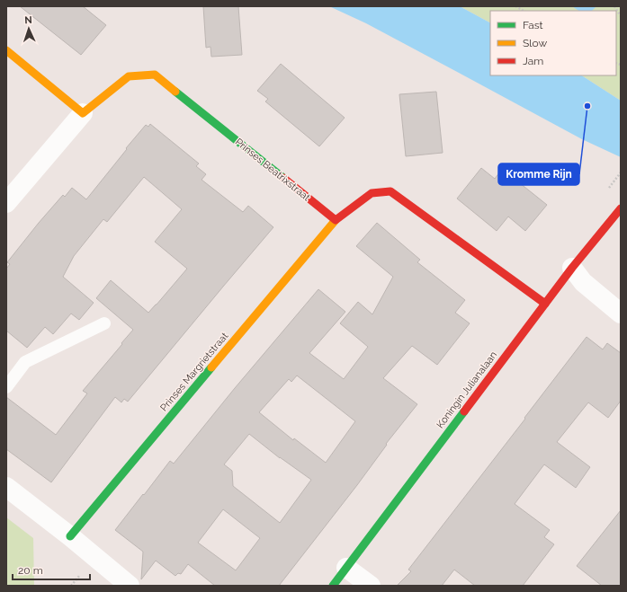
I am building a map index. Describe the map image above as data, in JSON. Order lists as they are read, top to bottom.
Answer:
{
  "streets": {
    "street": ["Prinses Beatrixstraat", "Prinses Margrietstraat", "Koningin Julianalaan"]
  },
  "crossings": [
    ["Prinses Beatrixstraat", "Prinses Margrietstraat"]
  ],
  "places": ["Kromme Rijn"],
  "legend": ["Fast", "Slow", "Jam"],
  "scale_bar": "20 m",
  "north": "top"
}
